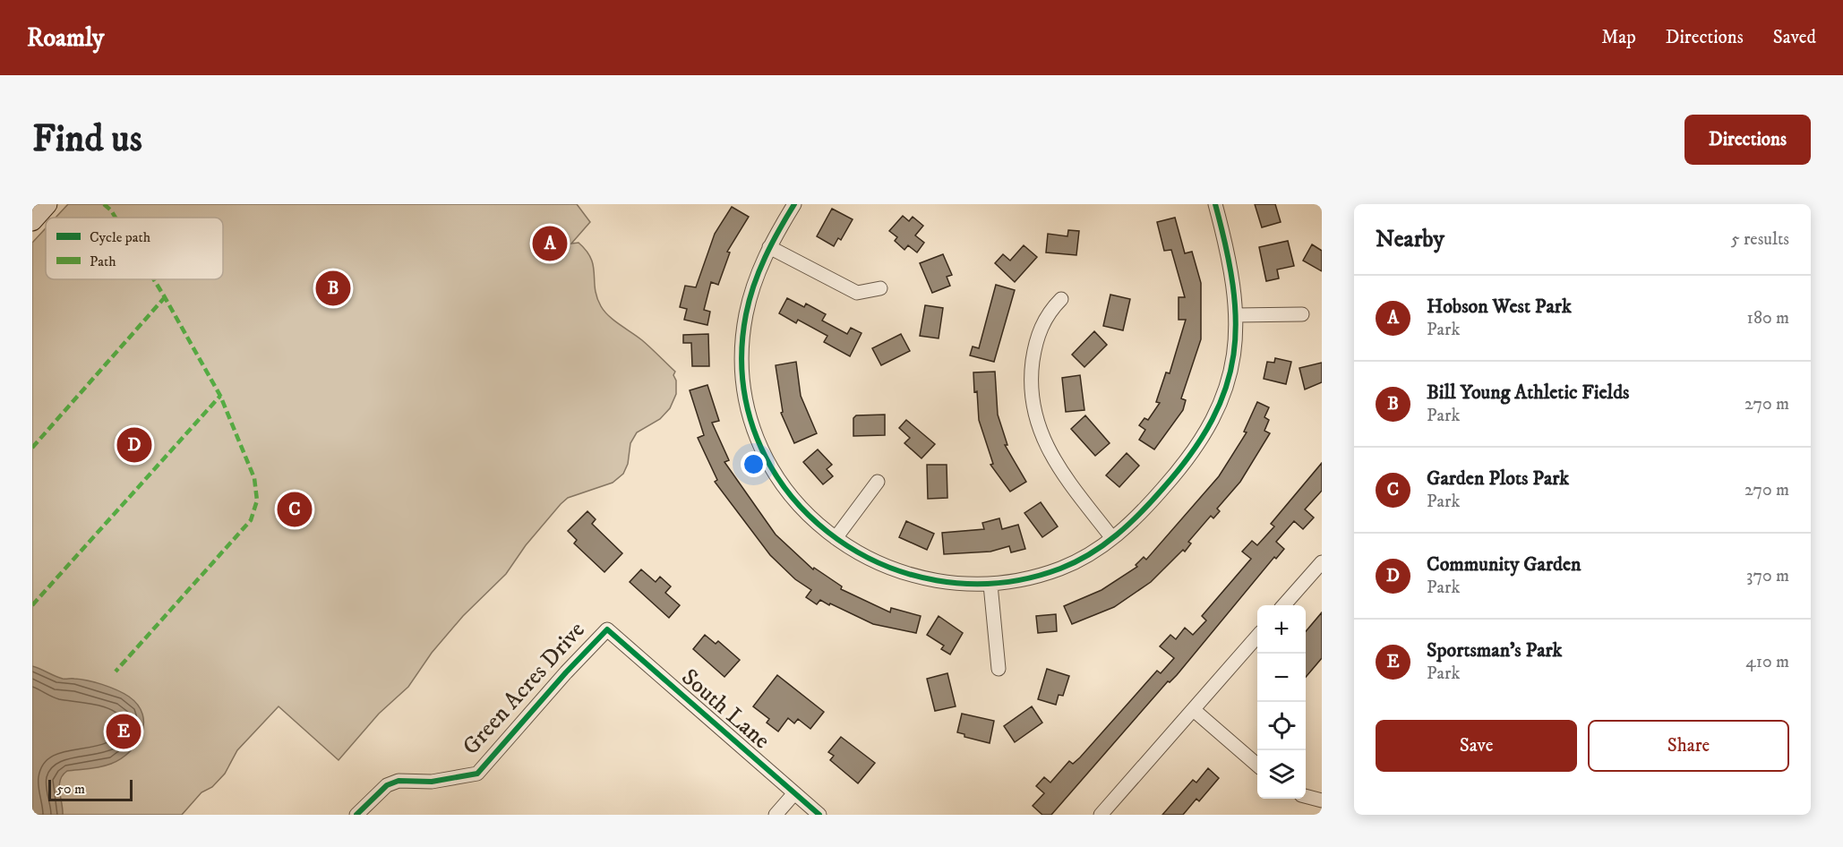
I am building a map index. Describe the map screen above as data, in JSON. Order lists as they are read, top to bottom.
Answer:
{
  "streets": {
    "street": ["Green Acres Drive", "South Lane"]
  },
  "crossings": [
    ["Green Acres Drive", "South Lane"]
  ],
  "legend": ["Cycle path", "Path"],
  "scale_bar": "50 m",
  "page": {
    "header": "Roamly",
    "nav": ["Map", "Directions", "Saved"],
    "buttons": [
      "Directions",
      ["Save", "Share"]
    ],
    "title": "Find us",
    "heading": ["Nearby", "5 results"],
    "pins": [
      "A",
      "B",
      "D",
      "C",
      "E"
    ],
    "list": [
      {
        "mark": "A",
        "name": "Hobson West Park",
        "note": "Park",
        "value": "180 m"
      },
      {
        "mark": "B",
        "name": "Bill Young Athletic Fields",
        "note": "Park",
        "value": "270 m"
      },
      {
        "mark": "C",
        "name": "Garden Plots Park",
        "note": "Park",
        "value": "270 m"
      },
      {
        "mark": "D",
        "name": "Community Garden",
        "note": "Park",
        "value": "370 m"
      },
      {
        "mark": "E",
        "name": "Sportsman's Park",
        "note": "Park",
        "value": "410 m"
      }
    ],
    "map_buttons": ["+", "−"],
    "scale": "50 m"
  }
}
